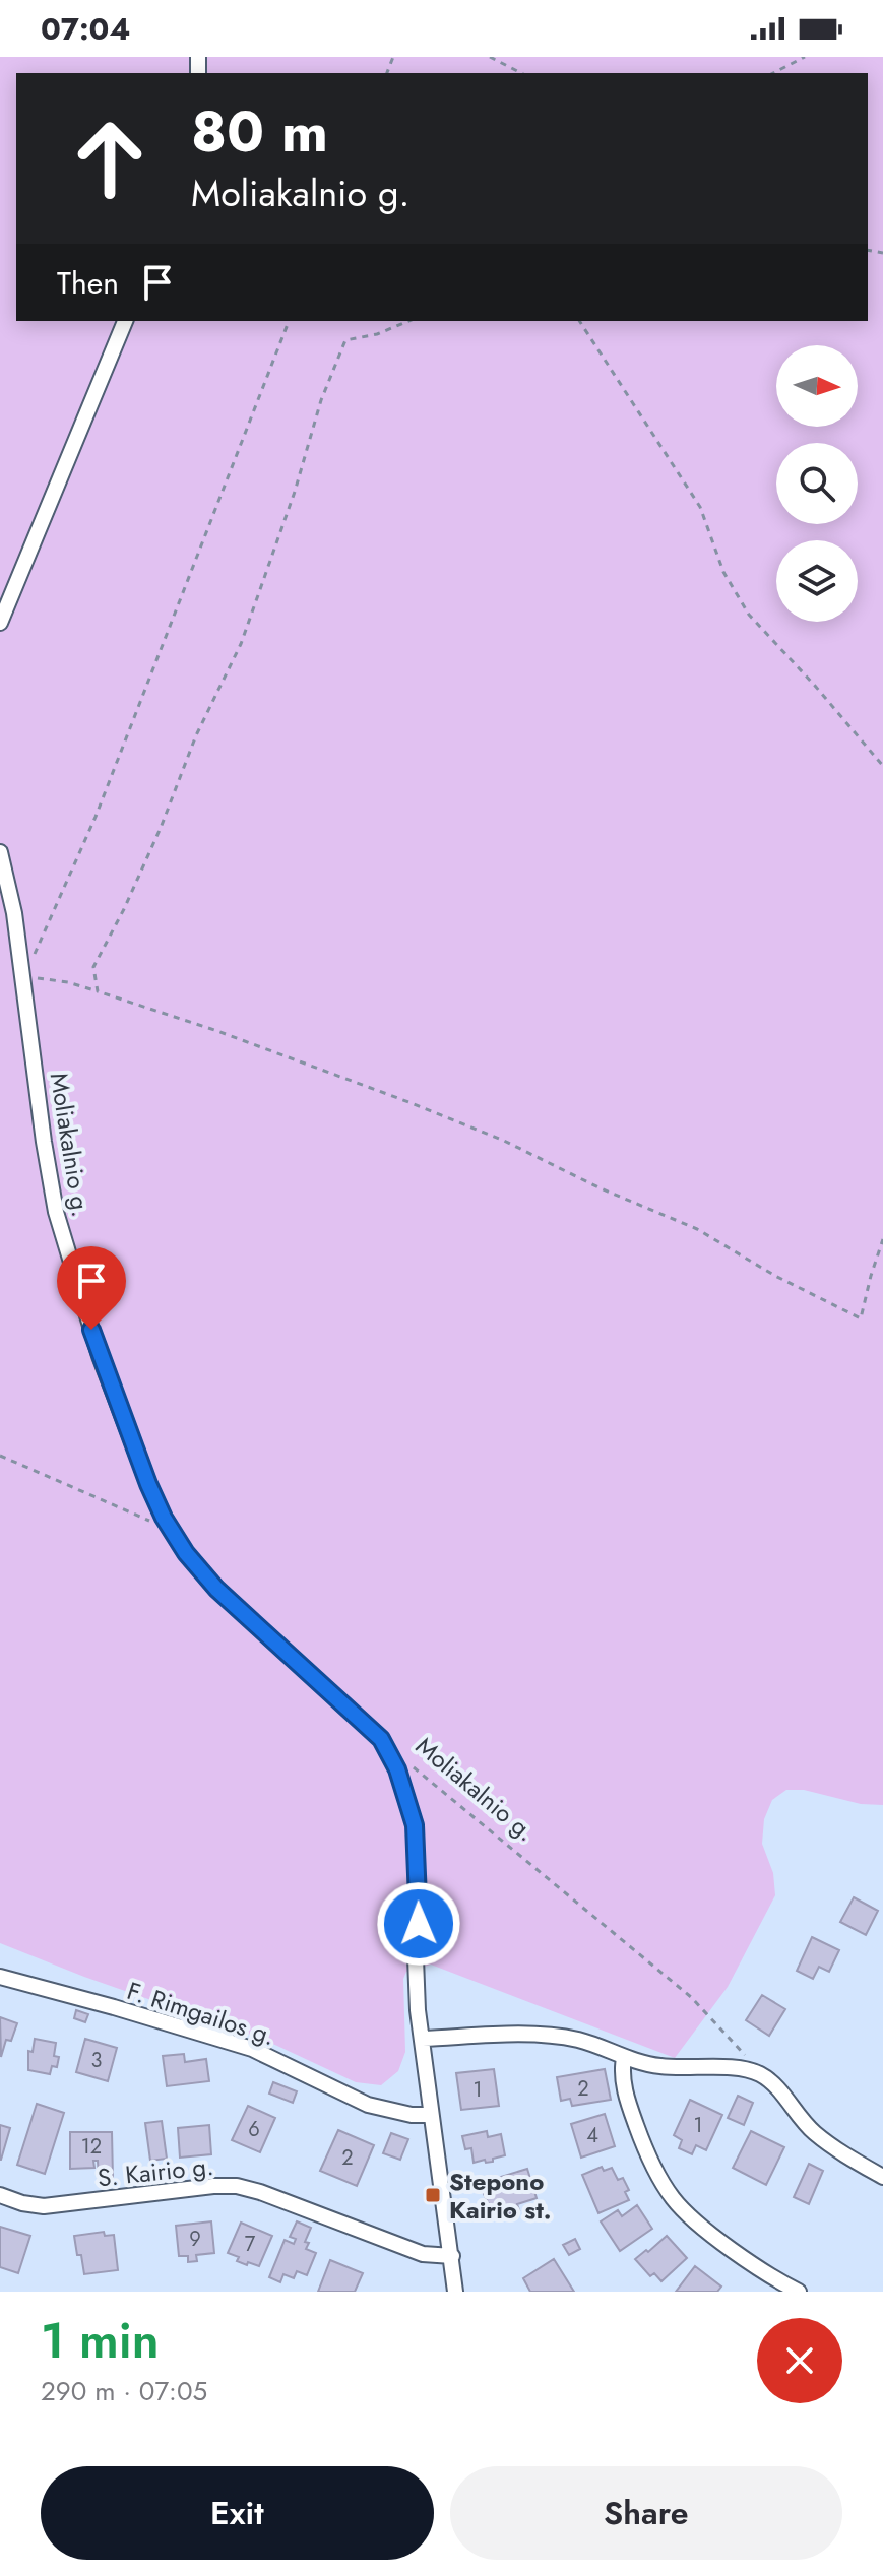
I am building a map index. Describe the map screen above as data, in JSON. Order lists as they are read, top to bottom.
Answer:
{
  "streets": {
    "street": ["Moliakalnio g.", "F. Rimgailos g.", "S. Kairio g."]
  },
  "places": {
    "transit": ["Stepono Kairio st."]
  },
  "house_numbers": [
    "3",
    "2",
    "1",
    "1",
    "6",
    "4",
    "12",
    "2",
    "9",
    "7"
  ],
  "north": "right",
  "page": {
    "status": "07:04",
    "turn": ["80 m", "Moliakalnio g."],
    "then": "Then",
    "heading": ["1 min", "290 m · 07:05"],
    "buttons": ["Exit", "Share"]
  }
}
